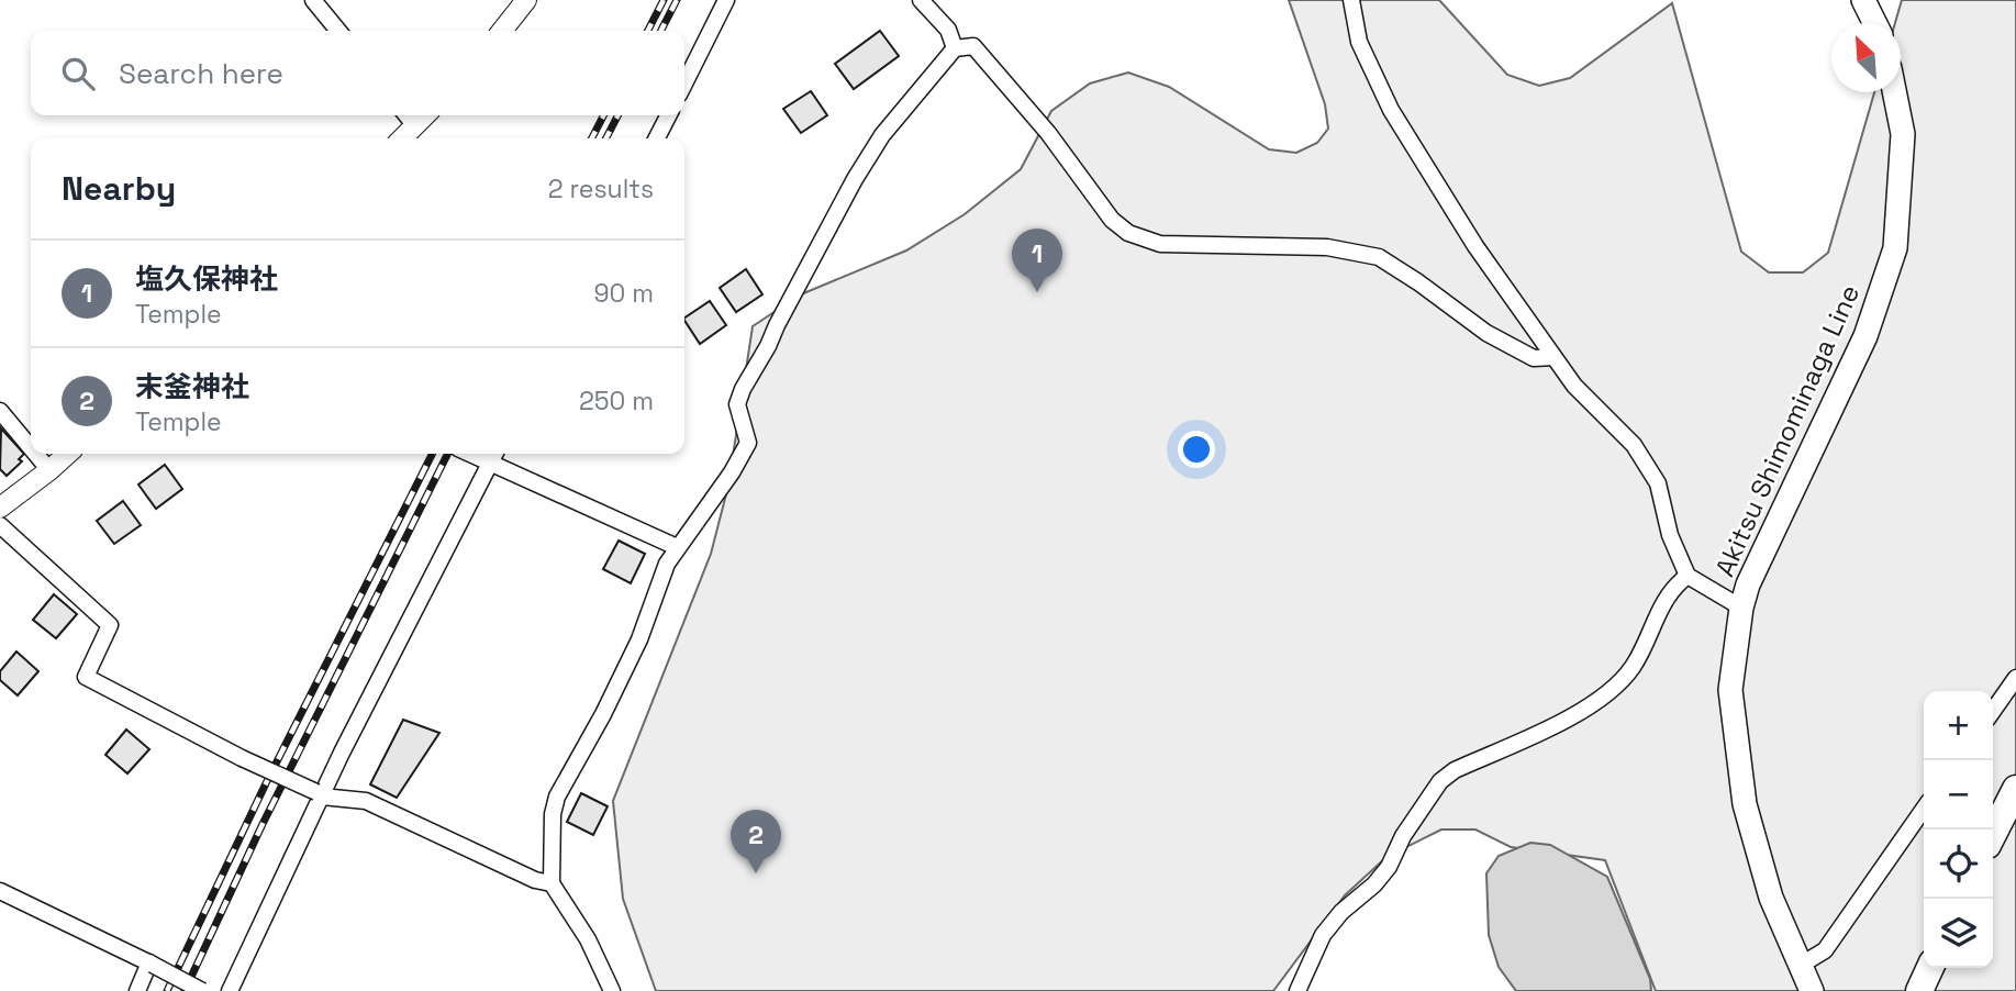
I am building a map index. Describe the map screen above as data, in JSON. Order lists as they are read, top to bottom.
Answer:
{
  "streets": {
    "main road": ["Akitsu Shimominaga Line"]
  },
  "north": "top left",
  "page": {
    "search": "Search here",
    "heading": ["Nearby", "2 results"],
    "pins": ["1", "2"],
    "list": [
      {
        "mark": "1",
        "name": "塩久保神社",
        "note": "Temple",
        "value": "90 m"
      },
      {
        "mark": "2",
        "name": "末釜神社",
        "note": "Temple",
        "value": "250 m"
      }
    ],
    "map_buttons": ["+", "−"]
  }
}
